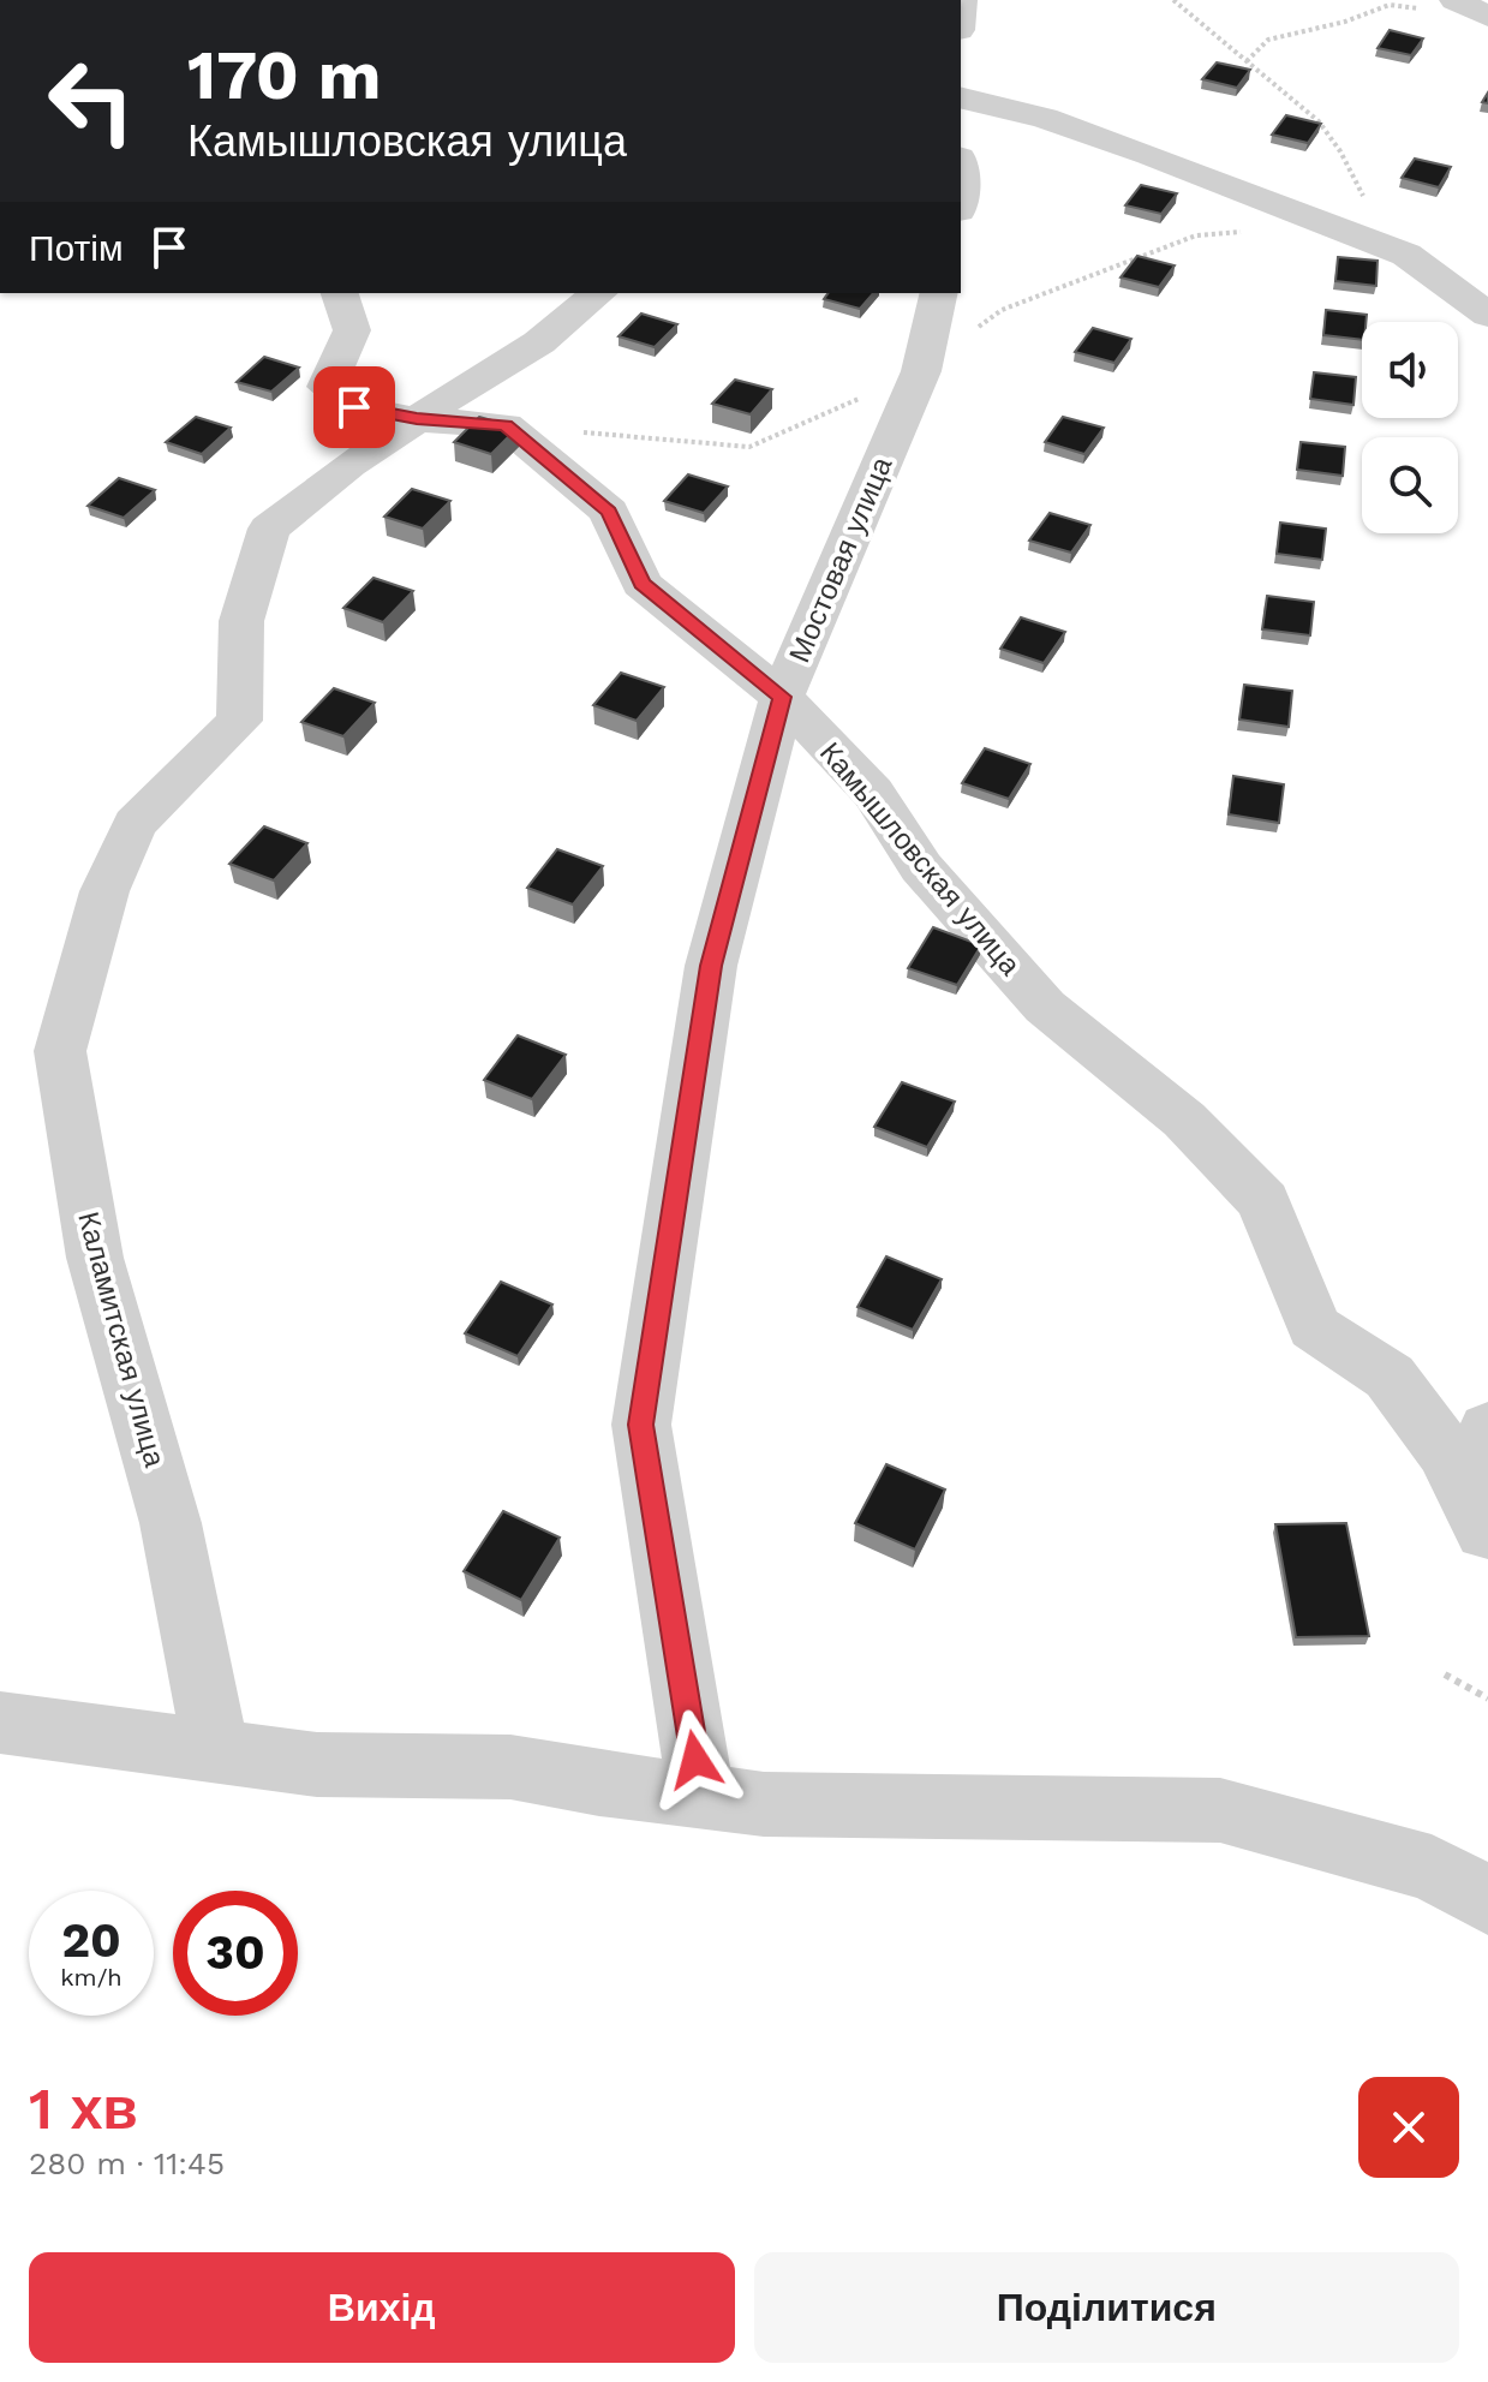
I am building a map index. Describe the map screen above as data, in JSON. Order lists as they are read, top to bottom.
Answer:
{
  "streets": {
    "street": ["Мостовая улица", "Камышловская улица", "Каламитская улица"]
  },
  "crossings": [
    ["Мостовая улица", "Камышловская улица"],
    ["Камышловская улица", "Каламитская улица"]
  ],
  "page": {
    "turn": ["170 m", "Камышловская улица"],
    "then": "Потім",
    "speed": "20 km/h",
    "limit": "30",
    "heading": ["1 хв", "280 m · 11:45"],
    "buttons": ["Вихід", "Поділитися"]
  }
}
